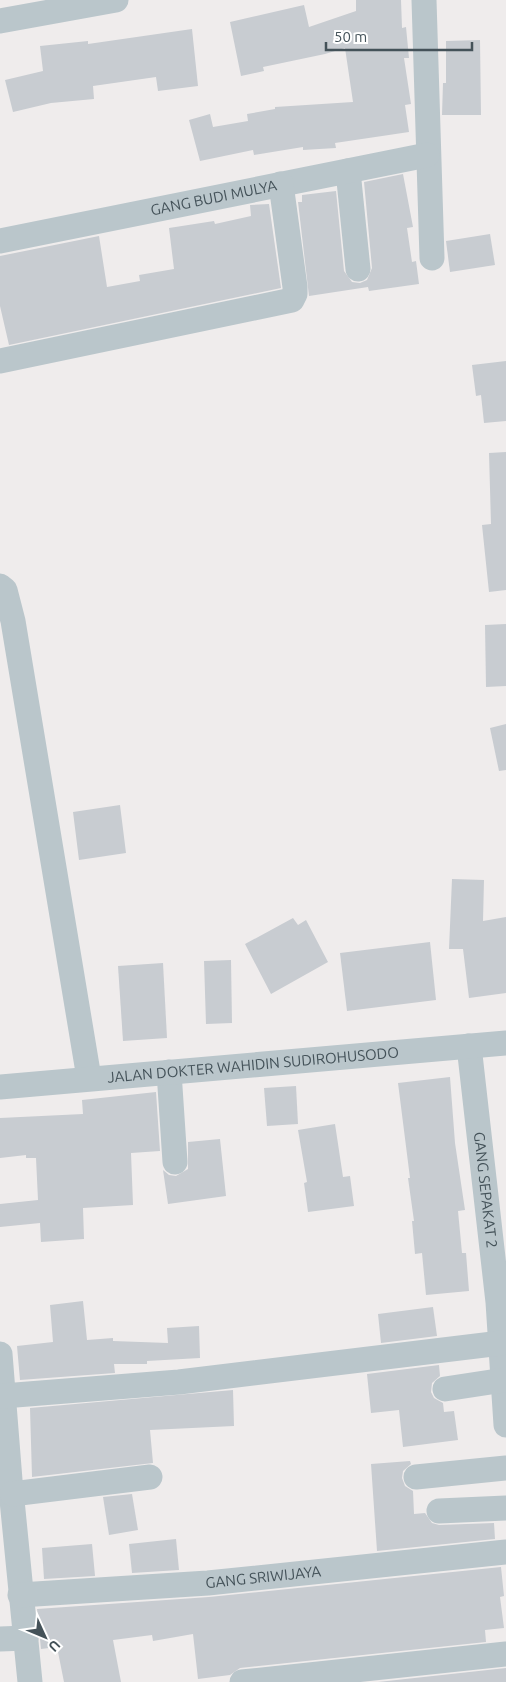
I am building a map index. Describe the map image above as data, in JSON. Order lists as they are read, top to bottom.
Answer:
{
  "streets": {
    "street": [
      "GANG BUDI MULYA",
      "JALAN DOKTER WAHIDIN SUDIROHUSODO",
      "GANG SEPAKAT 2",
      "GANG SRIWIJAYA"
    ]
  },
  "crossings": [
    ["JALAN DOKTER WAHIDIN SUDIROHUSODO", "GANG SEPAKAT 2"]
  ],
  "scale_bar": "50 m",
  "north": "bottom right"
}
